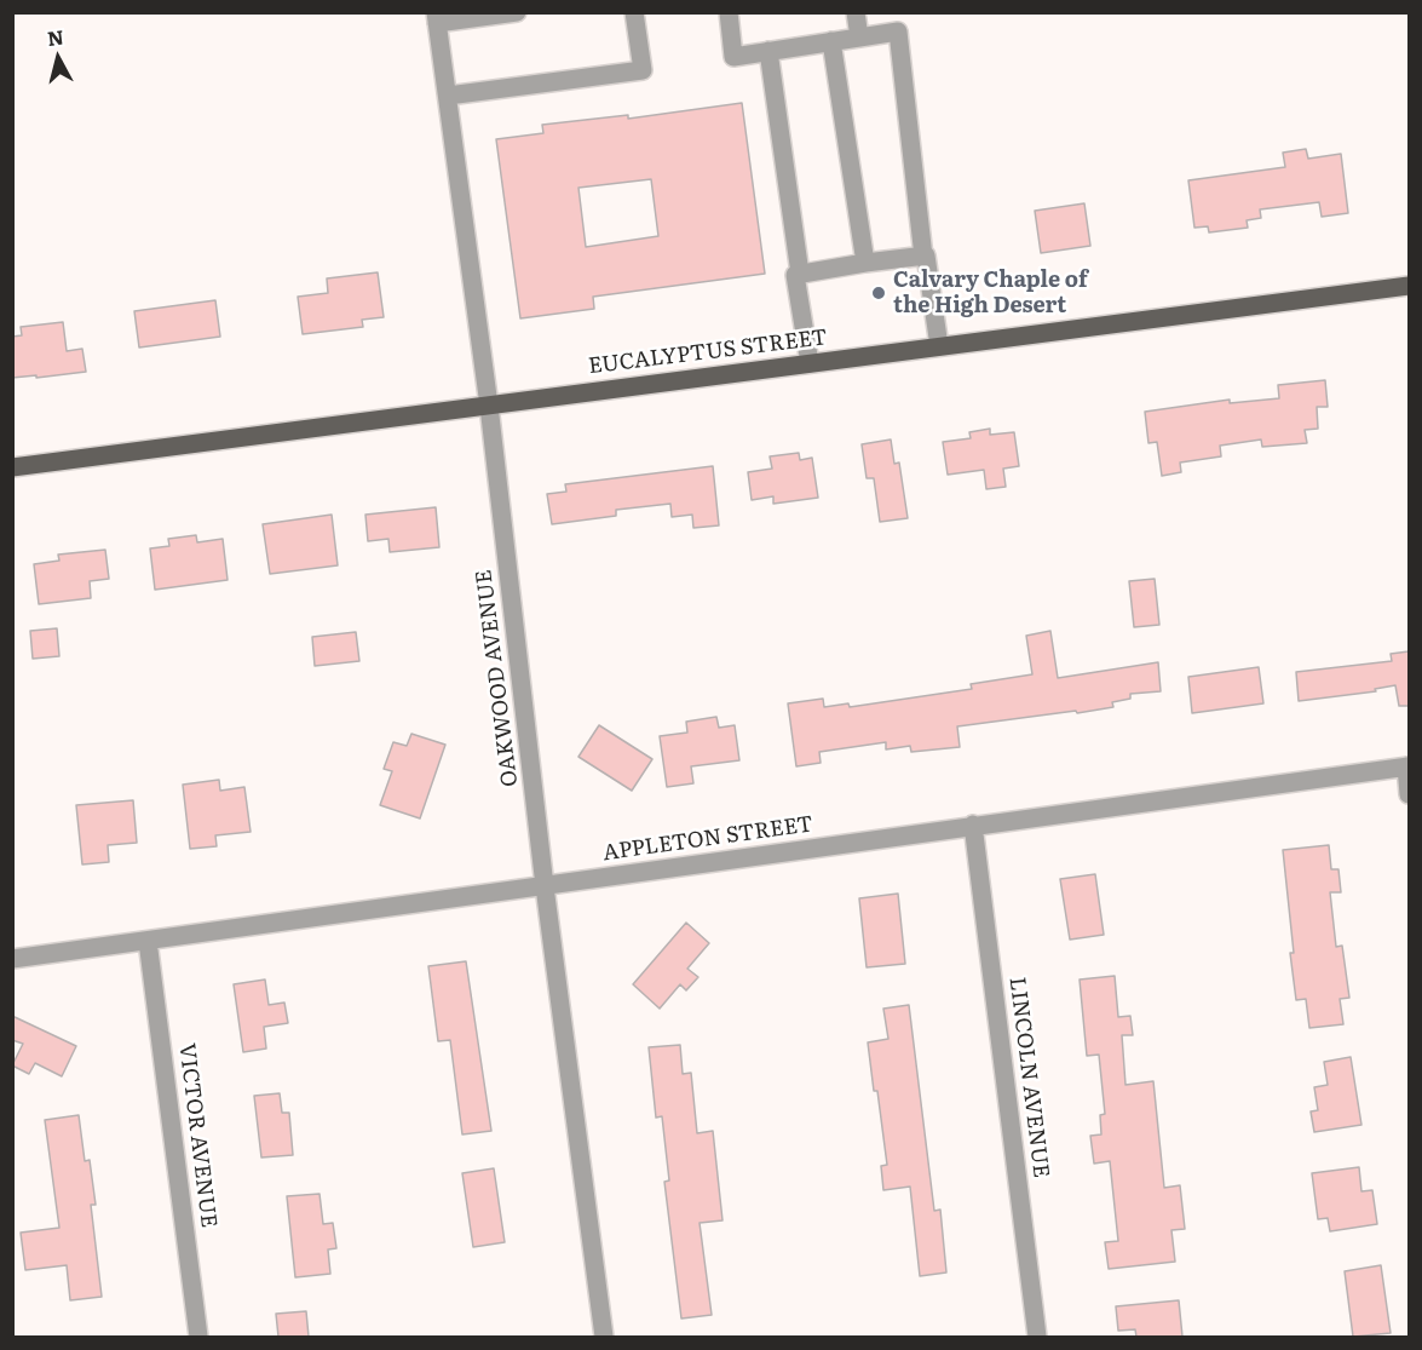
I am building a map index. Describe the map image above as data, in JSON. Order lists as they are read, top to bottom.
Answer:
{
  "streets": {
    "main road": ["EUCALYPTUS STREET"],
    "street": [
      "OAKWOOD AVENUE",
      "APPLETON STREET",
      "LINCOLN AVENUE",
      "VICTOR AVENUE"
    ]
  },
  "crossings": [
    ["EUCALYPTUS STREET", "OAKWOOD AVENUE"],
    ["OAKWOOD AVENUE", "APPLETON STREET"],
    ["APPLETON STREET", "LINCOLN AVENUE"],
    ["APPLETON STREET", "VICTOR AVENUE"]
  ],
  "places": ["Calvary Chaple of the High Desert"],
  "north": "top"
}
